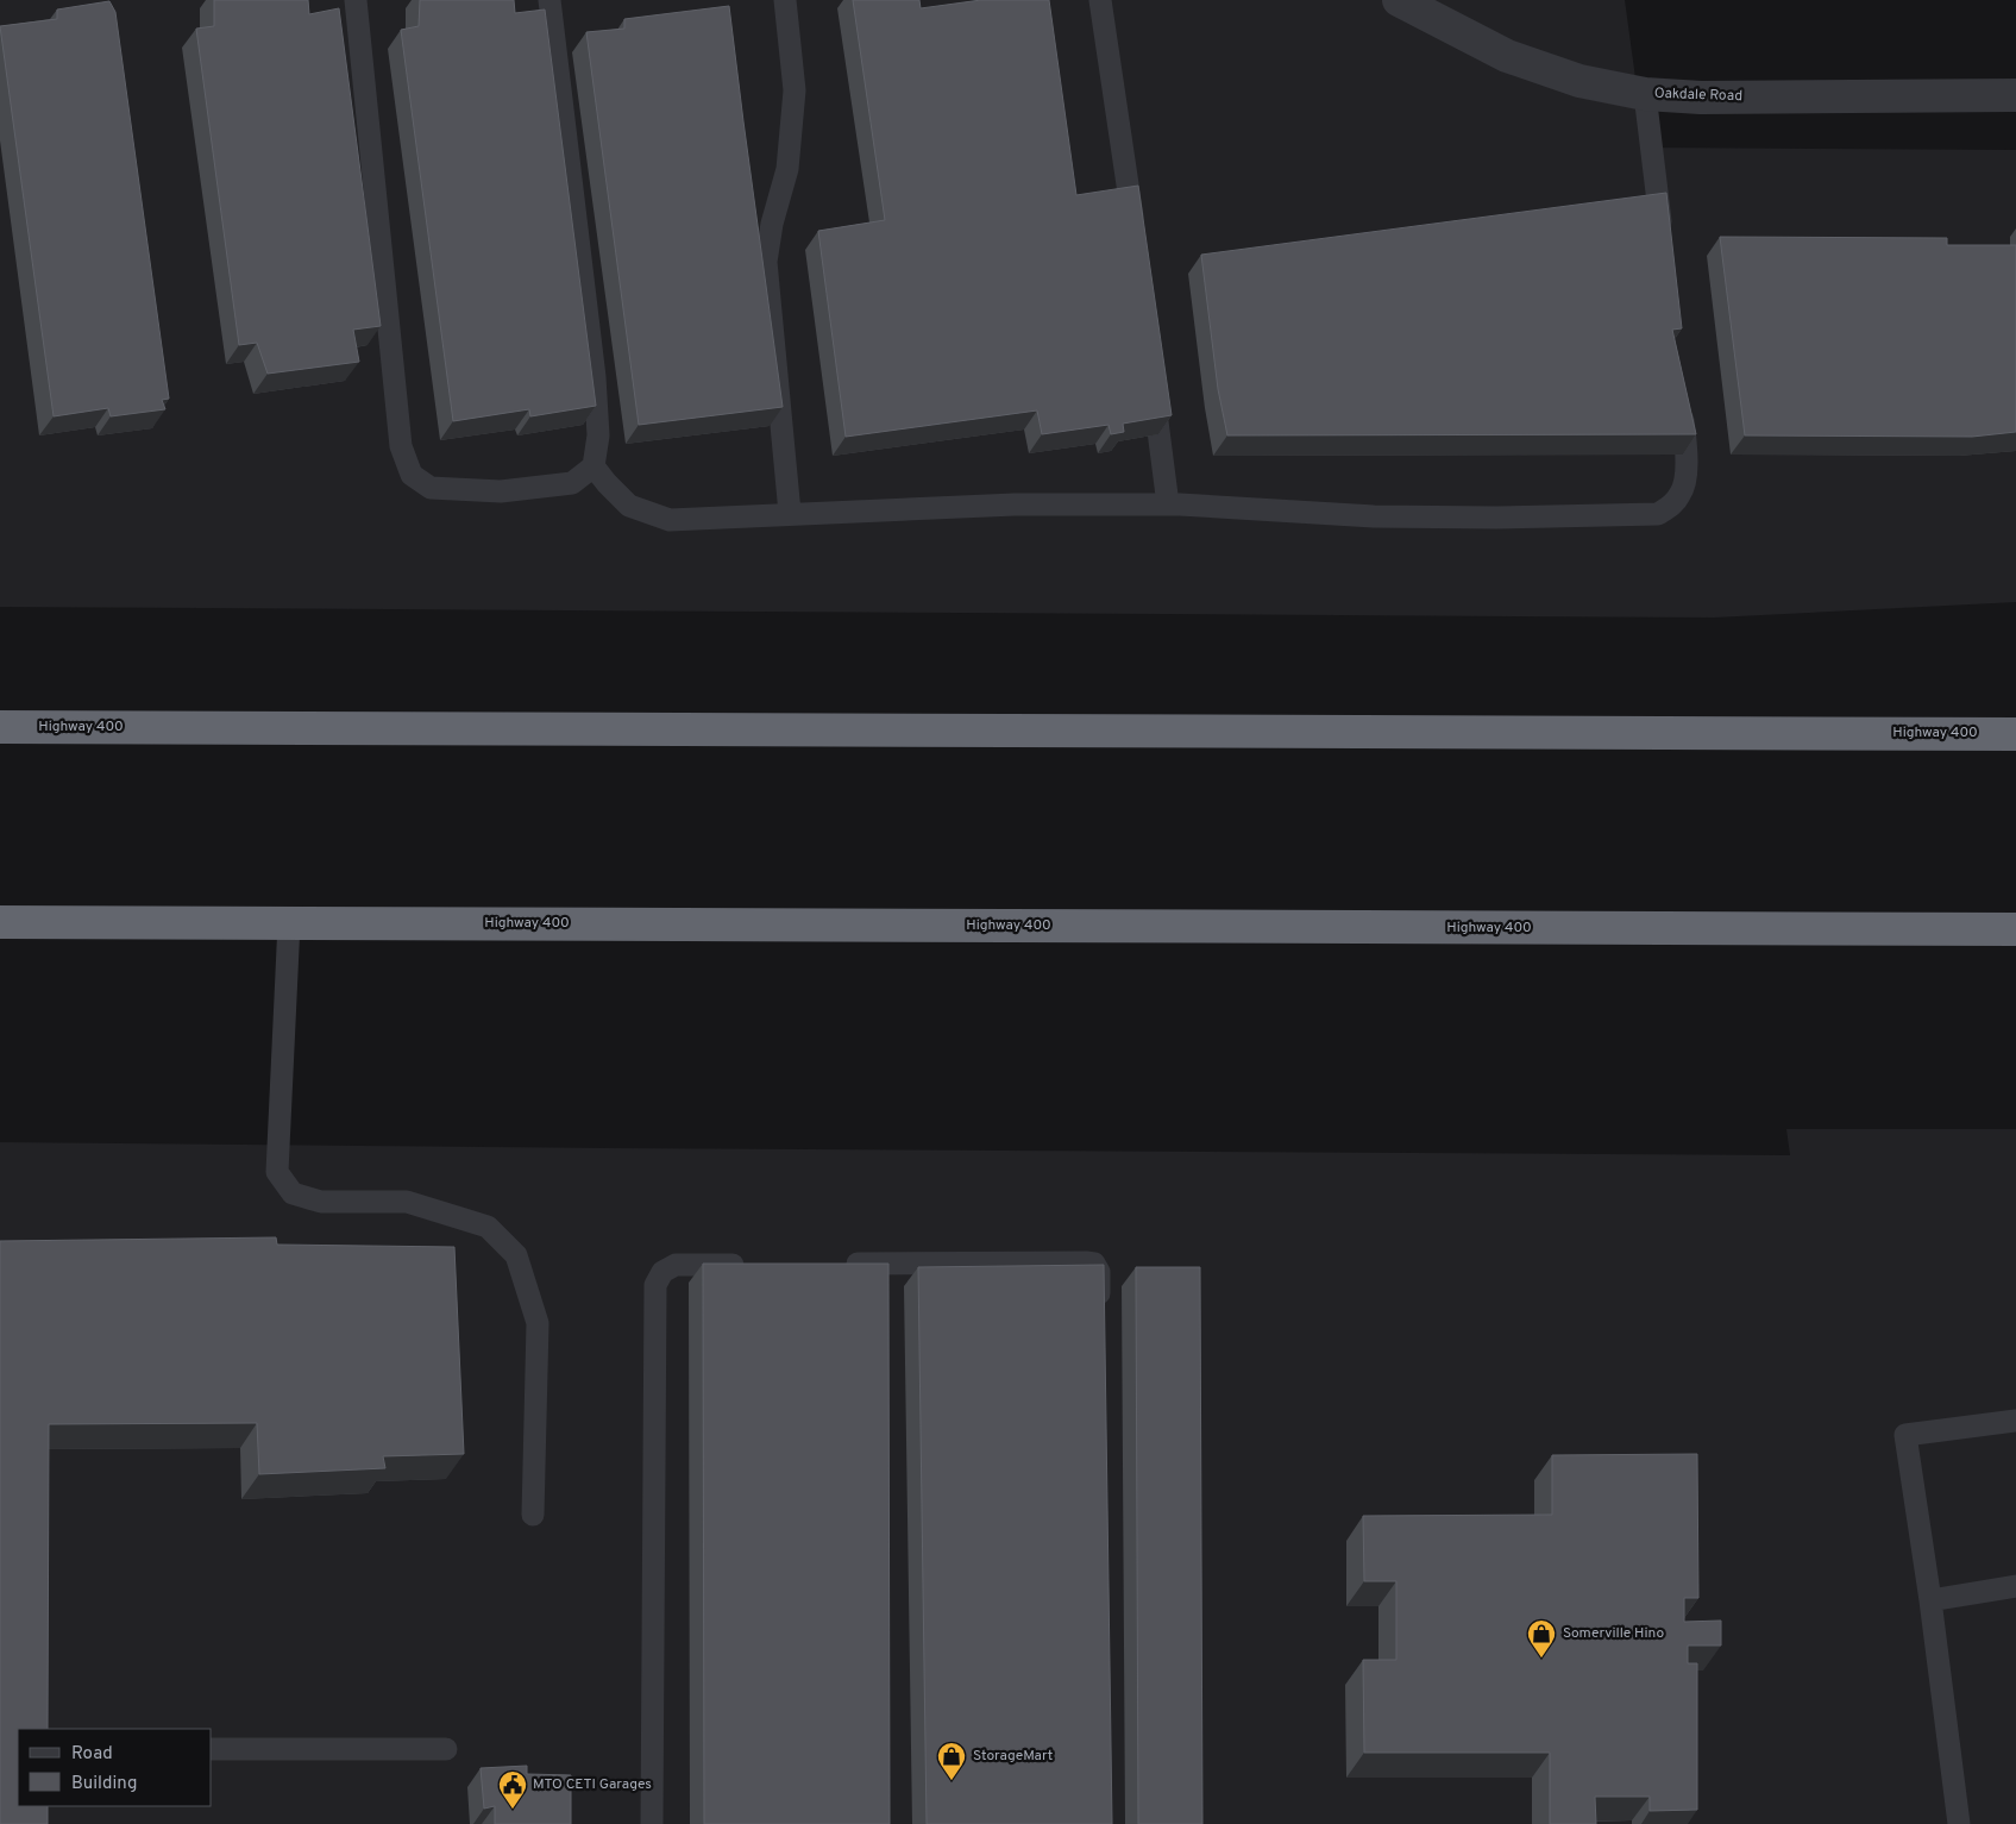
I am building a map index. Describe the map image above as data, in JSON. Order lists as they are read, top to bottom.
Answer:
{
  "streets": {
    "highway": ["Highway 400"],
    "street": ["Oakdale Road"]
  },
  "places": {
    "shop": ["Somerville Hino", "StorageMart"],
    "public building": ["MTO CETI Garages"]
  },
  "legend": ["Road", "Building"]
}
